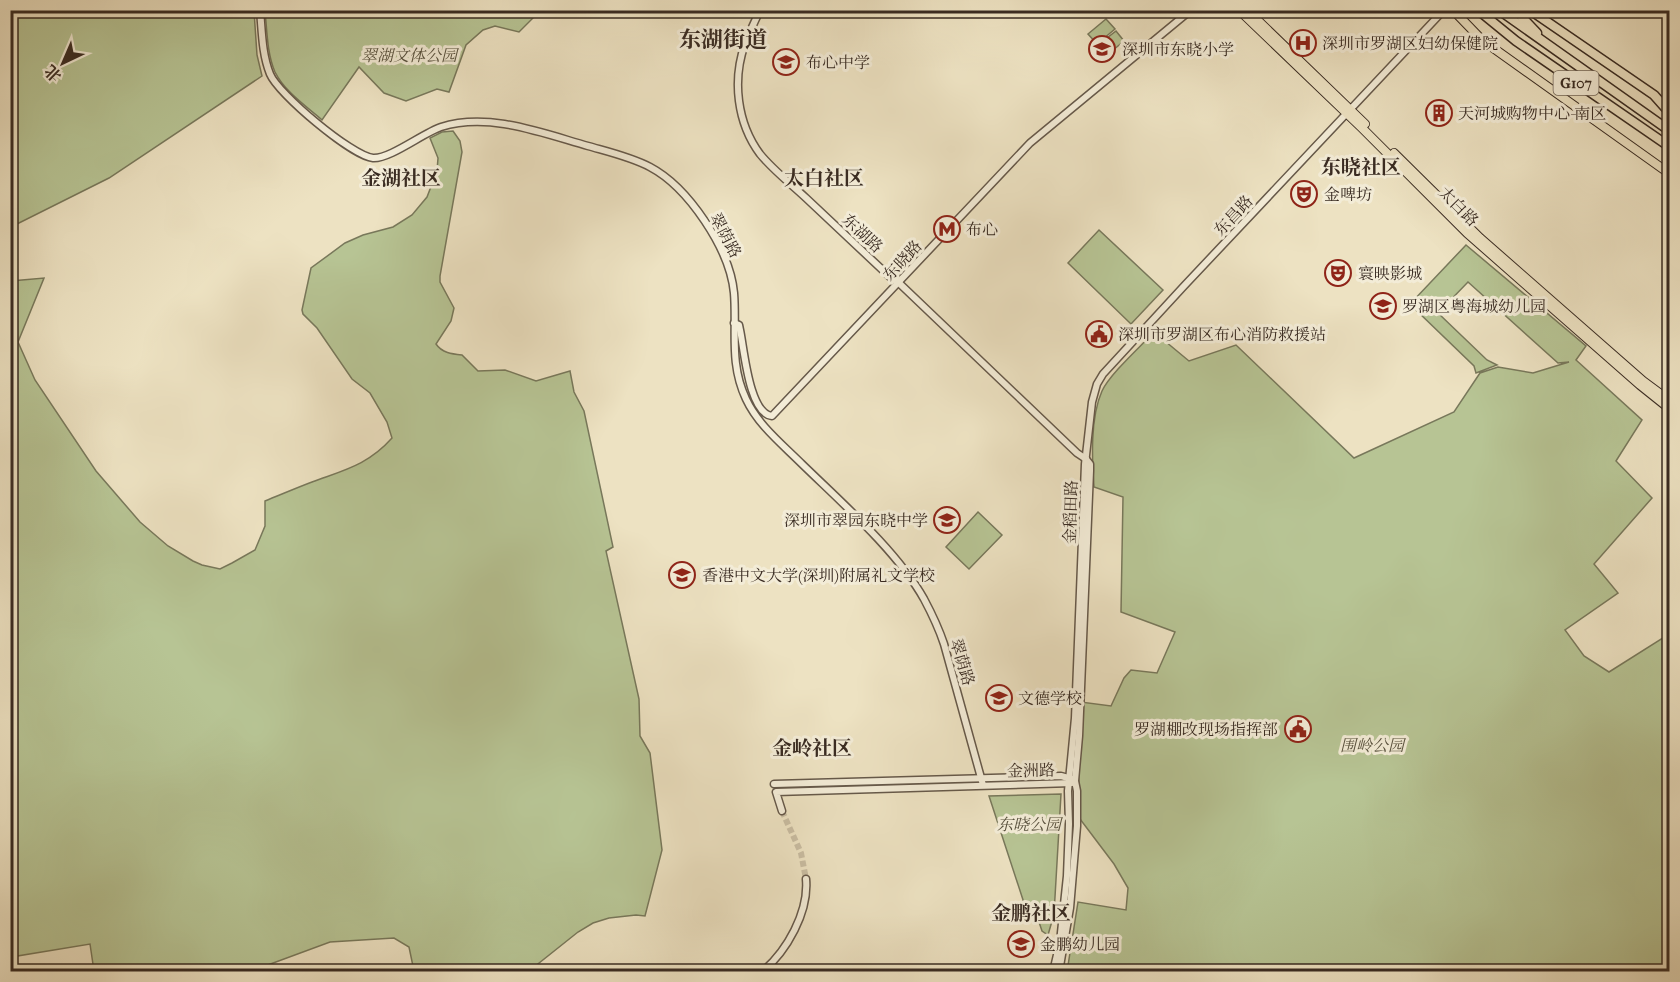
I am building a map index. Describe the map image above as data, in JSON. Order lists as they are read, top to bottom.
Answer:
{
  "streets": {
    "highway": ["G107"],
    "main road": ["太白路"],
    "street": [
      "东昌路",
      "东湖路",
      "翠荫路",
      "东晓路",
      "金稻田路",
      "金洲路"
    ]
  },
  "crossings": [
    ["太白路", "东昌路"],
    ["东昌路", "东湖路"],
    ["东昌路", "金稻田路"],
    ["东湖路", "东晓路"],
    ["东湖路", "金稻田路"],
    ["翠荫路", "东晓路"],
    ["翠荫路", "金洲路"],
    ["金稻田路", "金洲路"]
  ],
  "districts": [
    "东湖街道",
    "东晓社区",
    "金湖社区",
    "太白社区",
    "金岭社区",
    "金鹏社区"
  ],
  "parks": ["翠湖文体公园", "围岭公园", "东晓公园"],
  "places": {
    "hospital": ["深圳市罗湖区妇幼保健院"],
    "school or university": [
      "深圳市东晓小学",
      "布心中学",
      "罗湖区粤海城幼儿园",
      "深圳市翠园东晓中学",
      "香港中文大学(深圳)附属礼文学校",
      "文德学校",
      "金鹏幼儿园"
    ],
    "building": ["天河城购物中心-南区"],
    "theatre": ["金啤坊", "寰映影城"],
    "metro station": ["布心"],
    "public building": ["深圳市罗湖区布心消防救援站", "罗湖棚改现场指挥部"]
  },
  "north": "bottom left"
}
